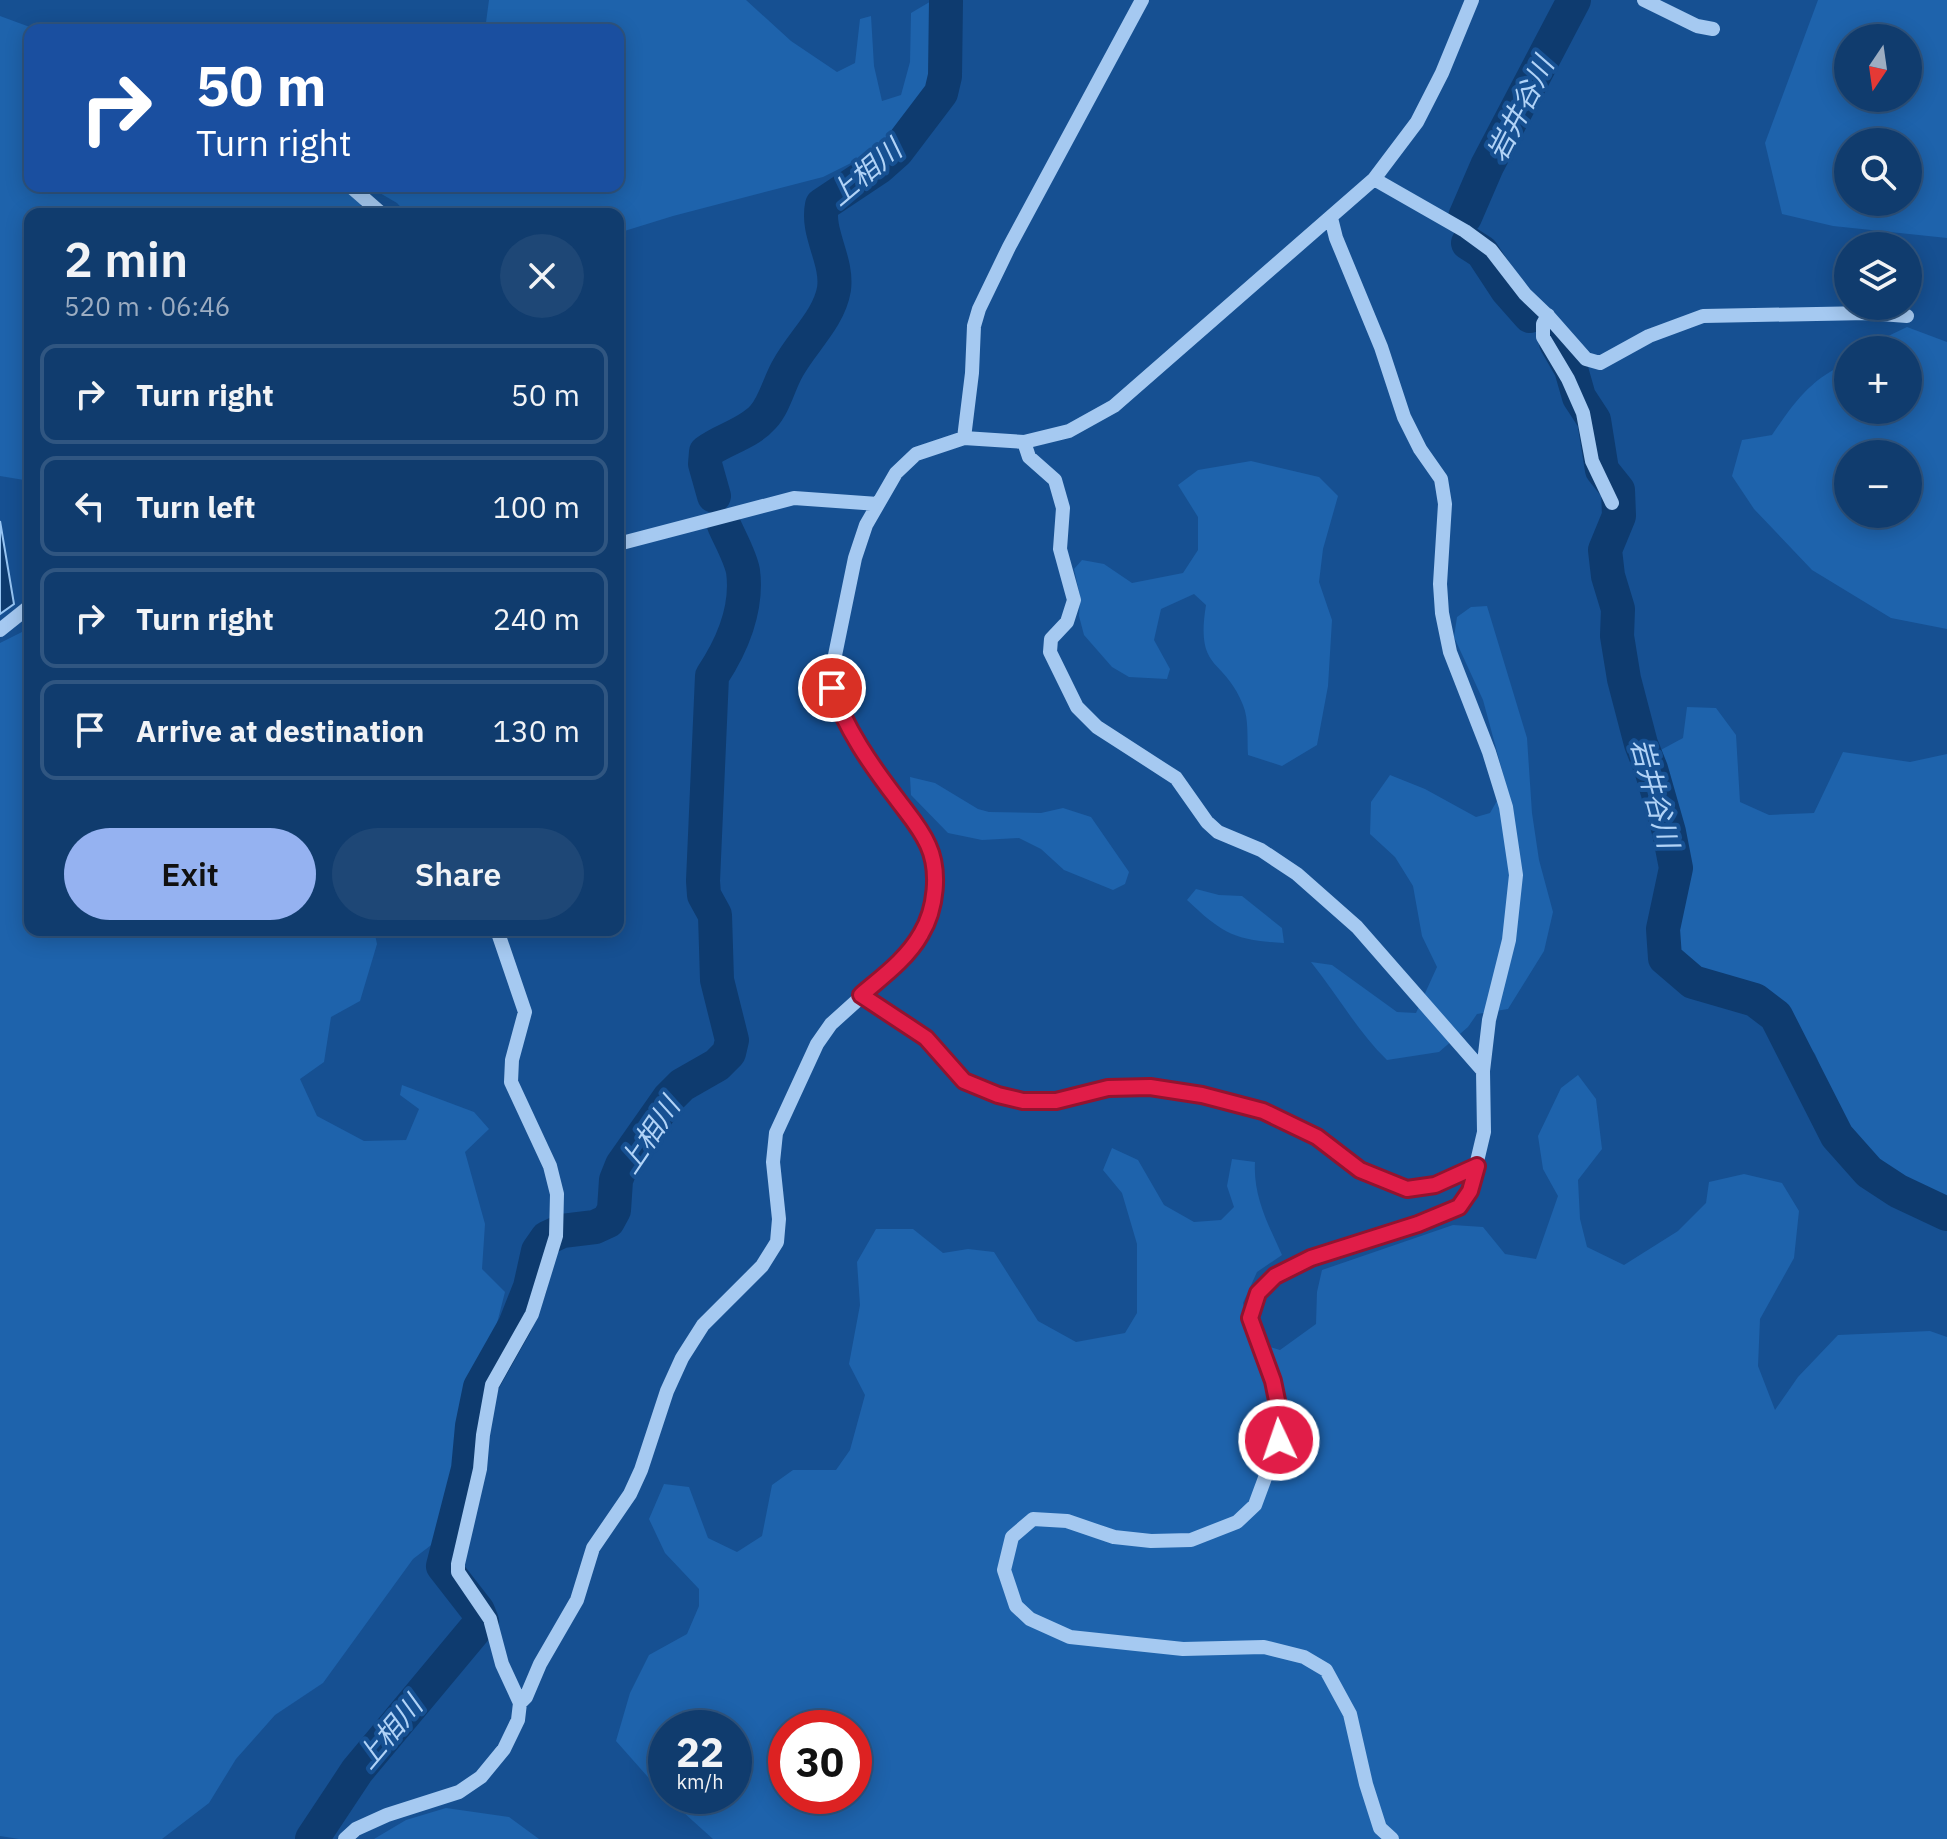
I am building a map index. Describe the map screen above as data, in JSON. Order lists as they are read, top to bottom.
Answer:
{
  "water": ["岩井谷川", "上相川"],
  "north": "bottom",
  "page": {
    "map_buttons": ["+", "−"],
    "turn": ["50 m", "Turn right"],
    "heading": ["2 min", "520 m · 06:46"],
    "list": [
      {
        "name": "Turn right",
        "value": "50 m"
      },
      {
        "name": "Turn left",
        "value": "100 m"
      },
      {
        "name": "Turn right",
        "value": "240 m"
      },
      {
        "name": "Arrive at destination",
        "value": "130 m"
      }
    ],
    "buttons": ["Exit", "Share"],
    "speed": "22 km/h",
    "limit": "30"
  }
}
